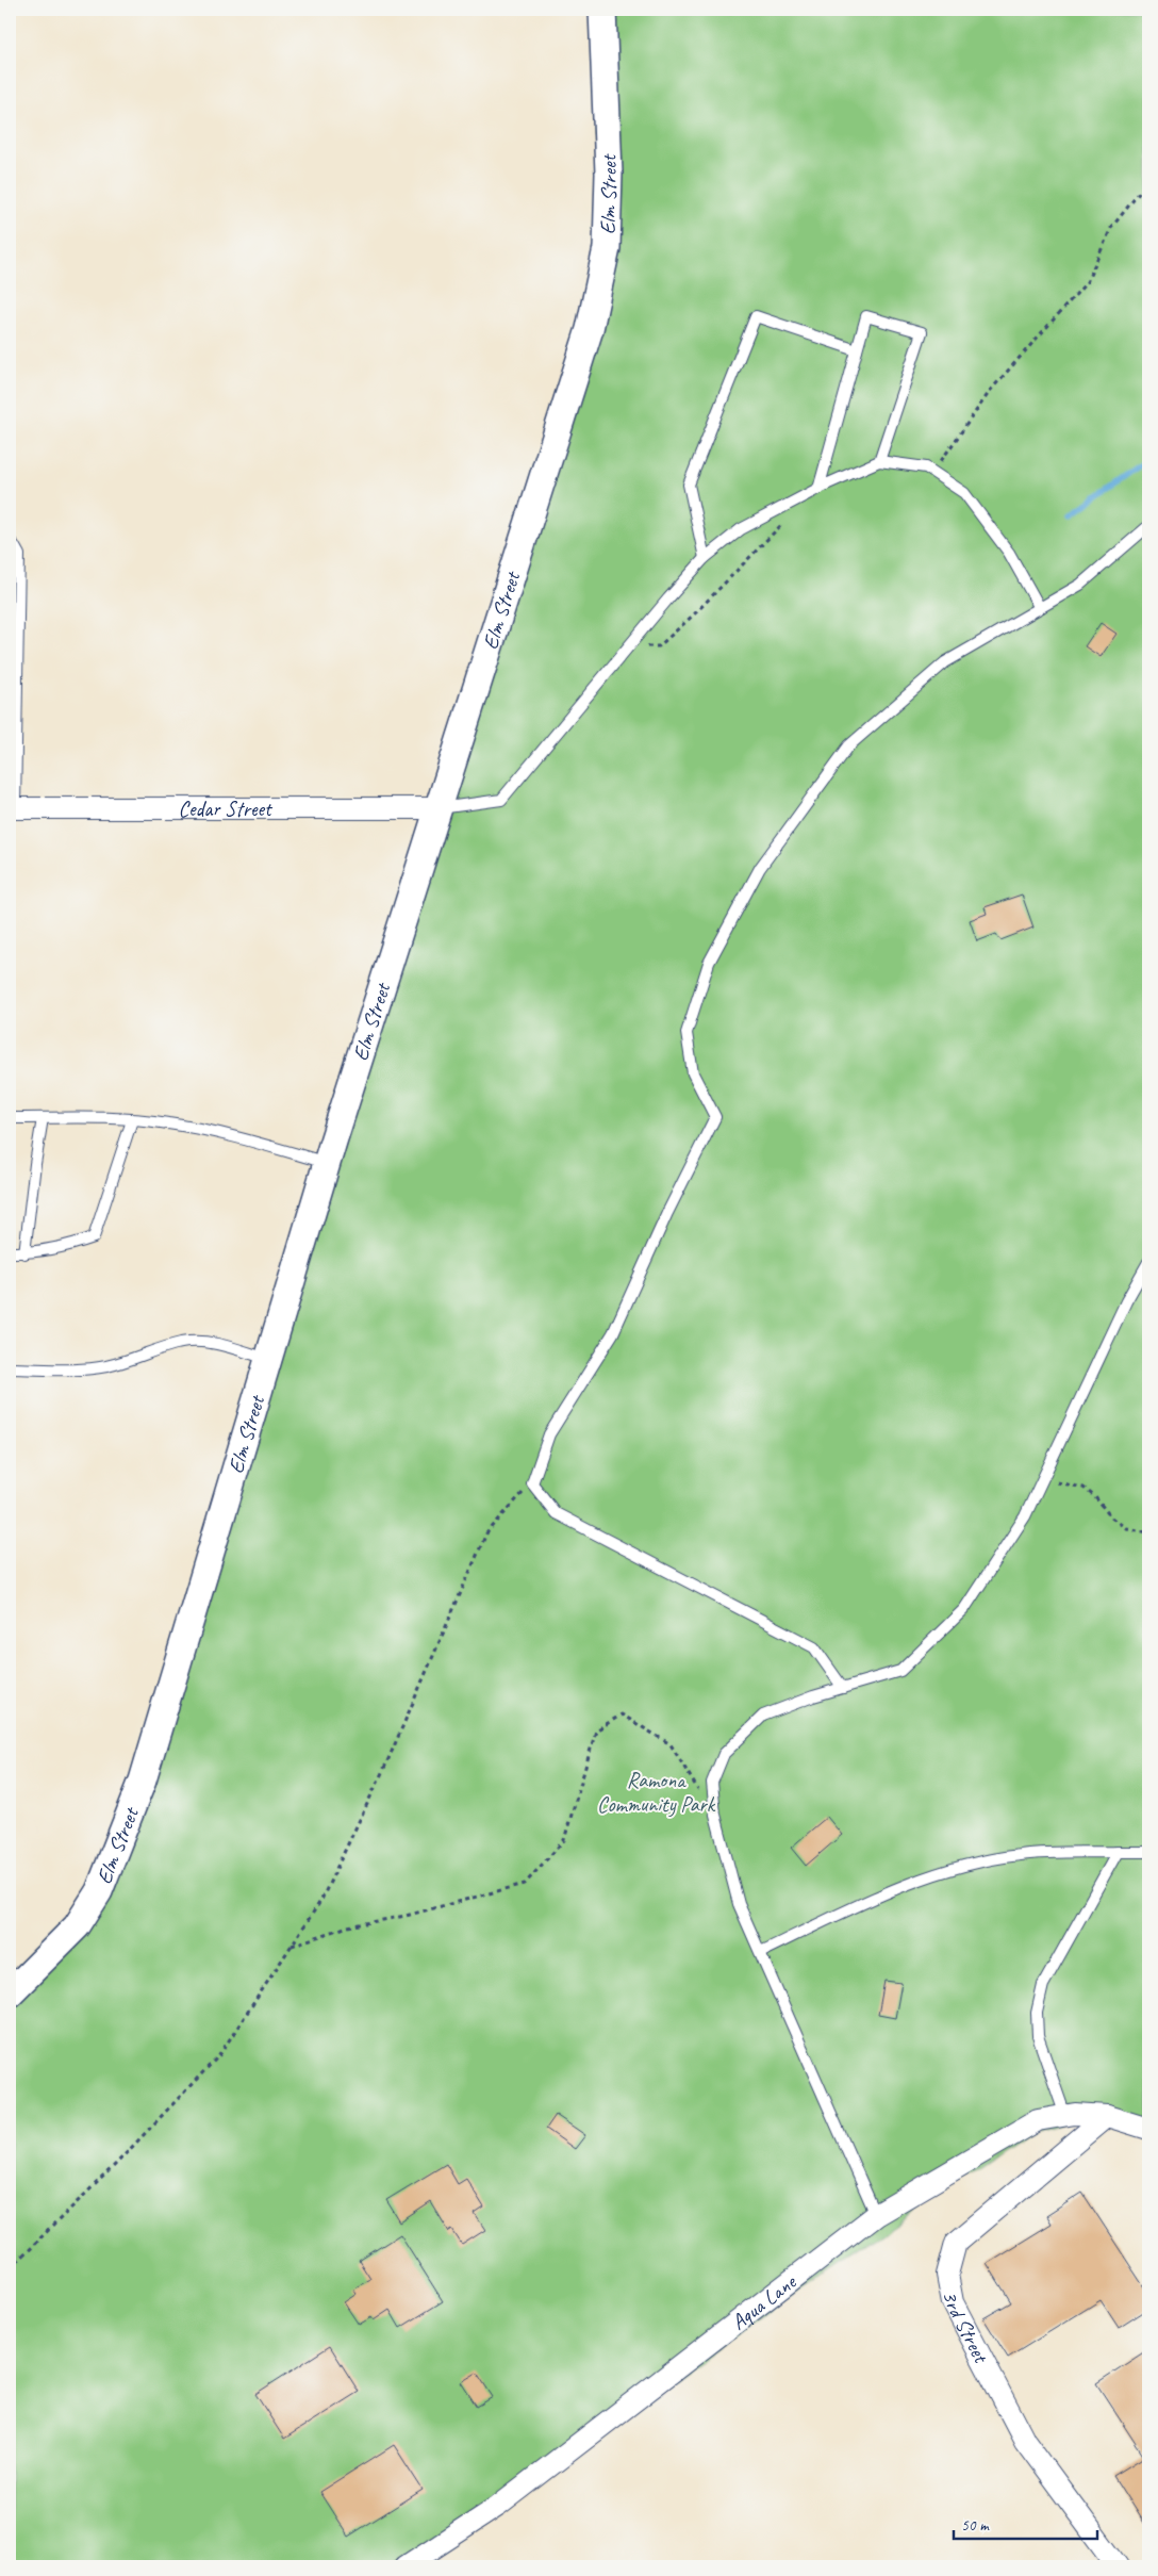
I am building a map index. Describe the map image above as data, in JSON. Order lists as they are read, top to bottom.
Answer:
{
  "streets": {
    "street": [
      "Elm Street",
      "Cedar Street",
      "Aqua Lane",
      "3rd Street"
    ]
  },
  "crossings": [
    ["Elm Street", "Cedar Street"],
    ["Aqua Lane", "3rd Street"]
  ],
  "parks": ["Ramona Community Park"],
  "scale_bar": "50 m"
}
